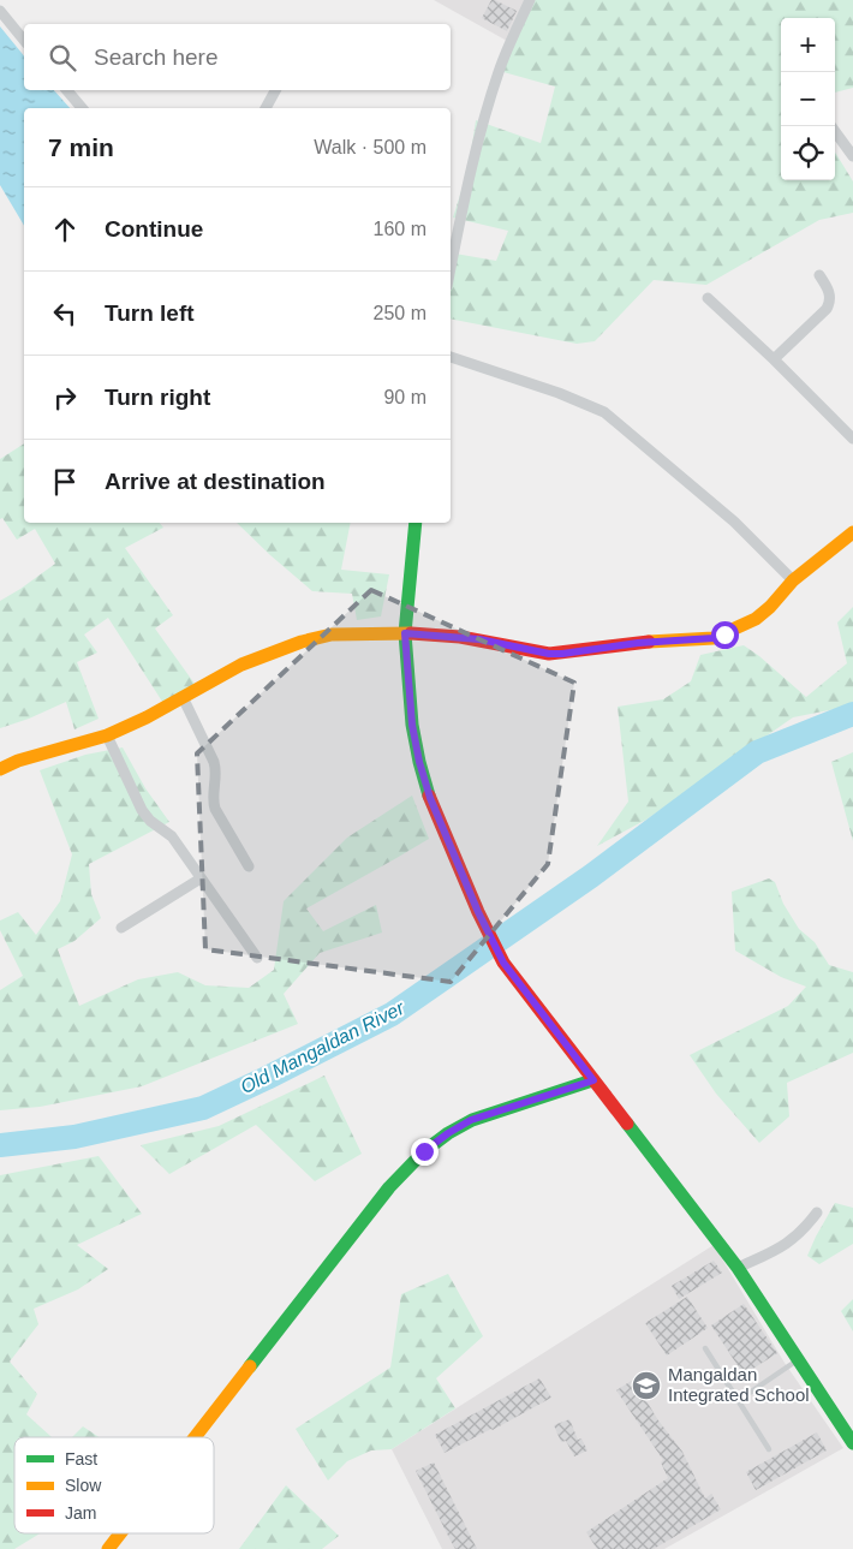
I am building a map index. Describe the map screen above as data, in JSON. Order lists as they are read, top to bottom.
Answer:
{
  "water": ["Old Mangaldan River"],
  "places": {
    "school or university": ["Mangaldan Integrated School"]
  },
  "legend": ["Fast", "Slow", "Jam"],
  "page": {
    "map_buttons": ["+", "−"],
    "search": "Search here",
    "heading": ["7 min", "Walk · 500 m"],
    "list": [
      ["Continue", "160 m"],
      ["Turn left", "250 m"],
      ["Turn right", "90 m"],
      "Arrive at destination"
    ]
  }
}
